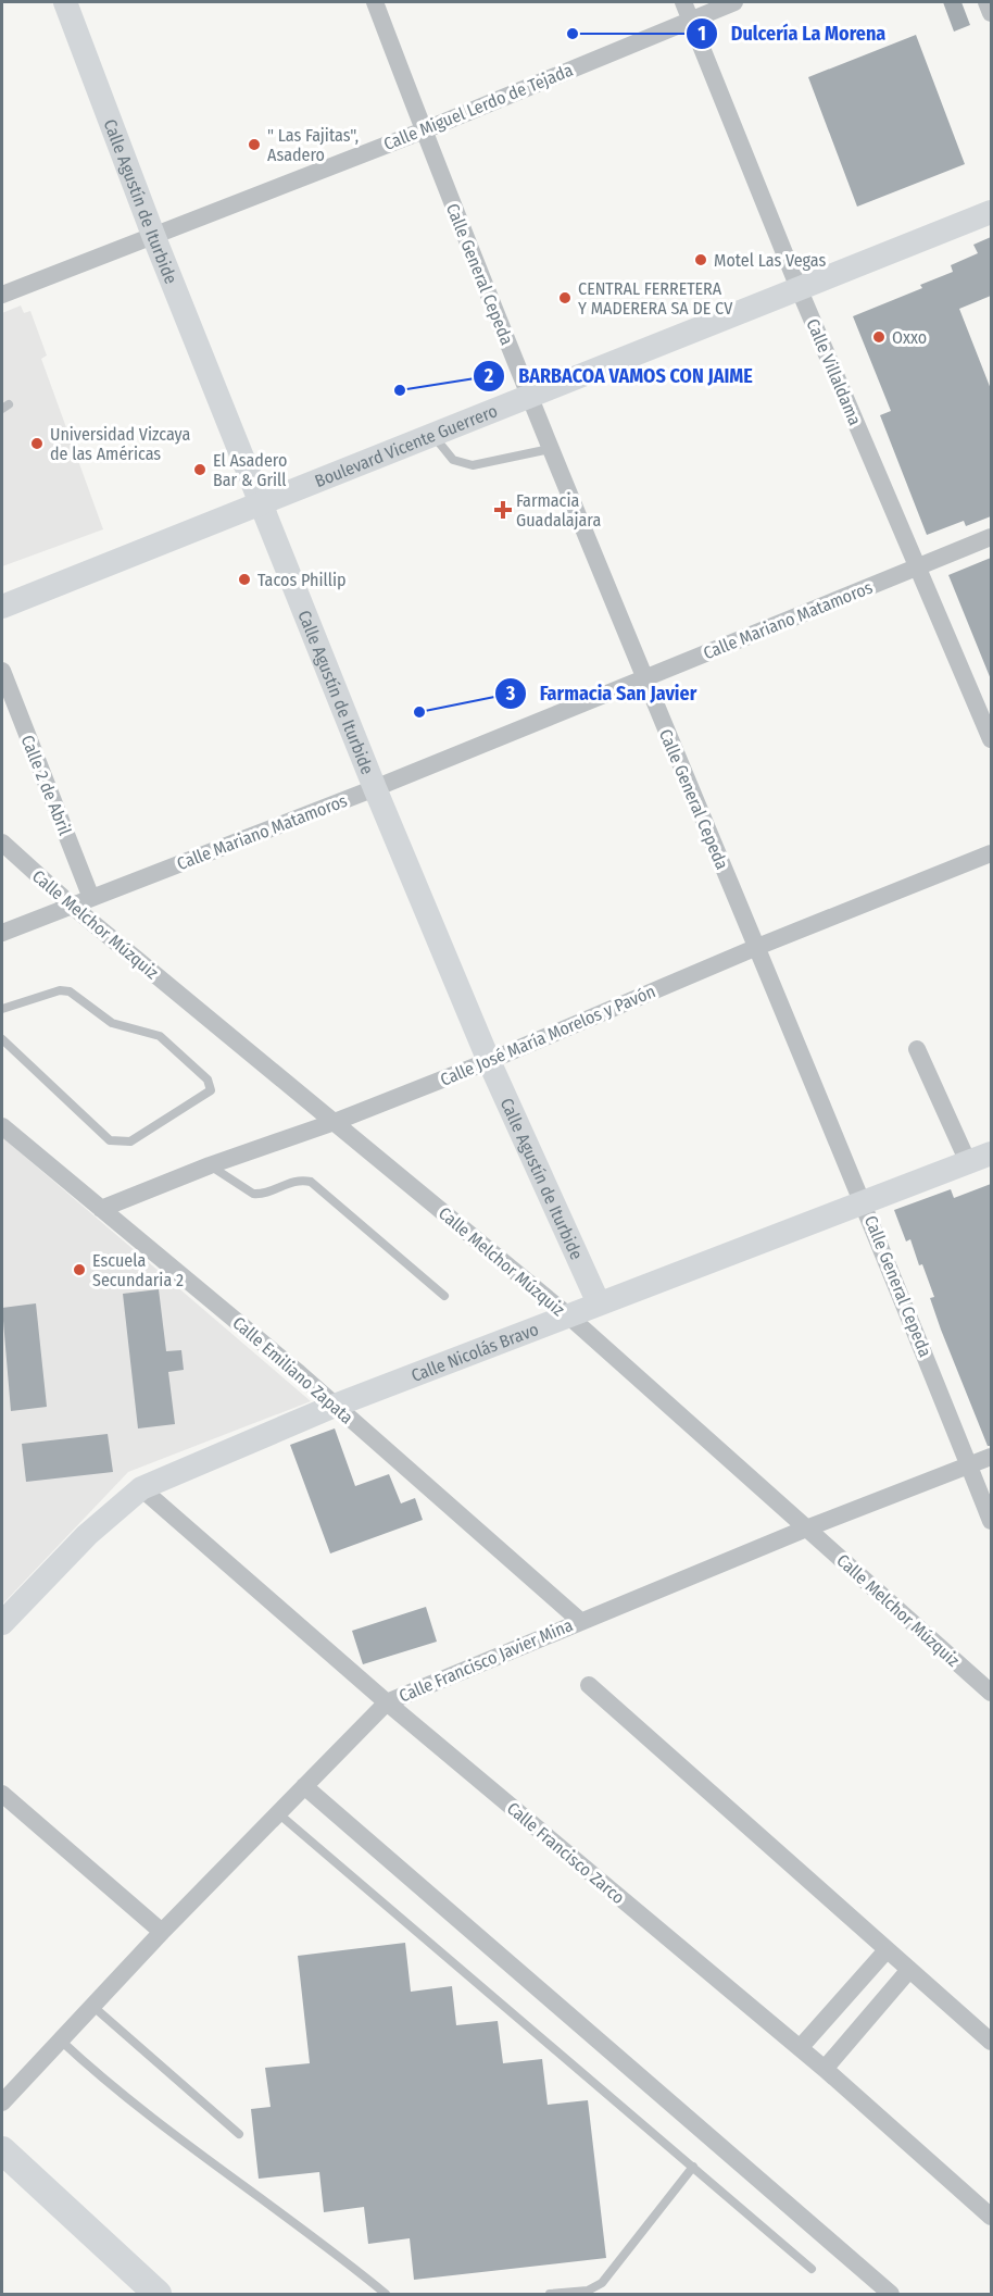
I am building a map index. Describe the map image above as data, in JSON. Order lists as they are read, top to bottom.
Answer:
{
  "streets": {
    "street": [
      "Calle Miguel Lerdo de Tejada",
      "Calle Agustín de Iturbide",
      "Calle General Cepeda",
      "Calle Villaldama",
      "Boulevard Vicente Guerrero",
      "Calle Mariano Matamoros",
      "Calle 2 de Abril",
      "Calle Melchor Múzquiz",
      "Calle José María Morelos y Pavón",
      "Calle Nicolás Bravo",
      "Calle Emiliano Zapata",
      "Calle Francisco Javier Mina",
      "Calle Francisco Zarco"
    ]
  },
  "crossings": [
    ["Calle Miguel Lerdo de Tejada", "Calle Agustín de Iturbide"],
    ["Calle Miguel Lerdo de Tejada", "Calle General Cepeda"],
    ["Calle Miguel Lerdo de Tejada", "Calle Villaldama"],
    ["Calle Agustín de Iturbide", "Boulevard Vicente Guerrero"],
    ["Calle Agustín de Iturbide", "Calle Mariano Matamoros"],
    ["Calle Agustín de Iturbide", "Calle José María Morelos y Pavón"],
    ["Calle Agustín de Iturbide", "Calle Nicolás Bravo"],
    ["Calle General Cepeda", "Boulevard Vicente Guerrero"],
    ["Calle General Cepeda", "Calle Mariano Matamoros"],
    ["Calle General Cepeda", "Calle José María Morelos y Pavón"],
    ["Calle General Cepeda", "Calle Nicolás Bravo"],
    ["Calle General Cepeda", "Calle Francisco Javier Mina"],
    ["Calle Villaldama", "Boulevard Vicente Guerrero"],
    ["Calle Villaldama", "Calle Mariano Matamoros"],
    ["Calle Mariano Matamoros", "Calle 2 de Abril"],
    ["Calle Mariano Matamoros", "Calle Melchor Múzquiz"],
    ["Calle Melchor Múzquiz", "Calle José María Morelos y Pavón"],
    ["Calle Melchor Múzquiz", "Calle Nicolás Bravo"],
    ["Calle Melchor Múzquiz", "Calle Francisco Javier Mina"],
    ["Calle José María Morelos y Pavón", "Calle Emiliano Zapata"],
    ["Calle Nicolás Bravo", "Calle Emiliano Zapata"],
    ["Calle Nicolás Bravo", "Calle Francisco Zarco"],
    ["Calle Emiliano Zapata", "Calle Francisco Javier Mina"],
    ["Calle Francisco Javier Mina", "Calle Francisco Zarco"]
  ],
  "places": {
    "other": [
      "Dulcería La Morena",
      "\" Las Fajitas\", Asadero",
      "Motel Las Vegas",
      "CENTRAL FERRETERA Y MADERERA SA DE CV",
      "Oxxo",
      "BARBACOA VAMOS CON JAIME",
      "Universidad Vizcaya de las Américas",
      "El Asadero Bar & Grill",
      "Tacos Phillip",
      "Farmacia San Javier",
      "Escuela Secundaria 2"
    ],
    "health": ["Farmacia Guadalajara"]
  }
}
